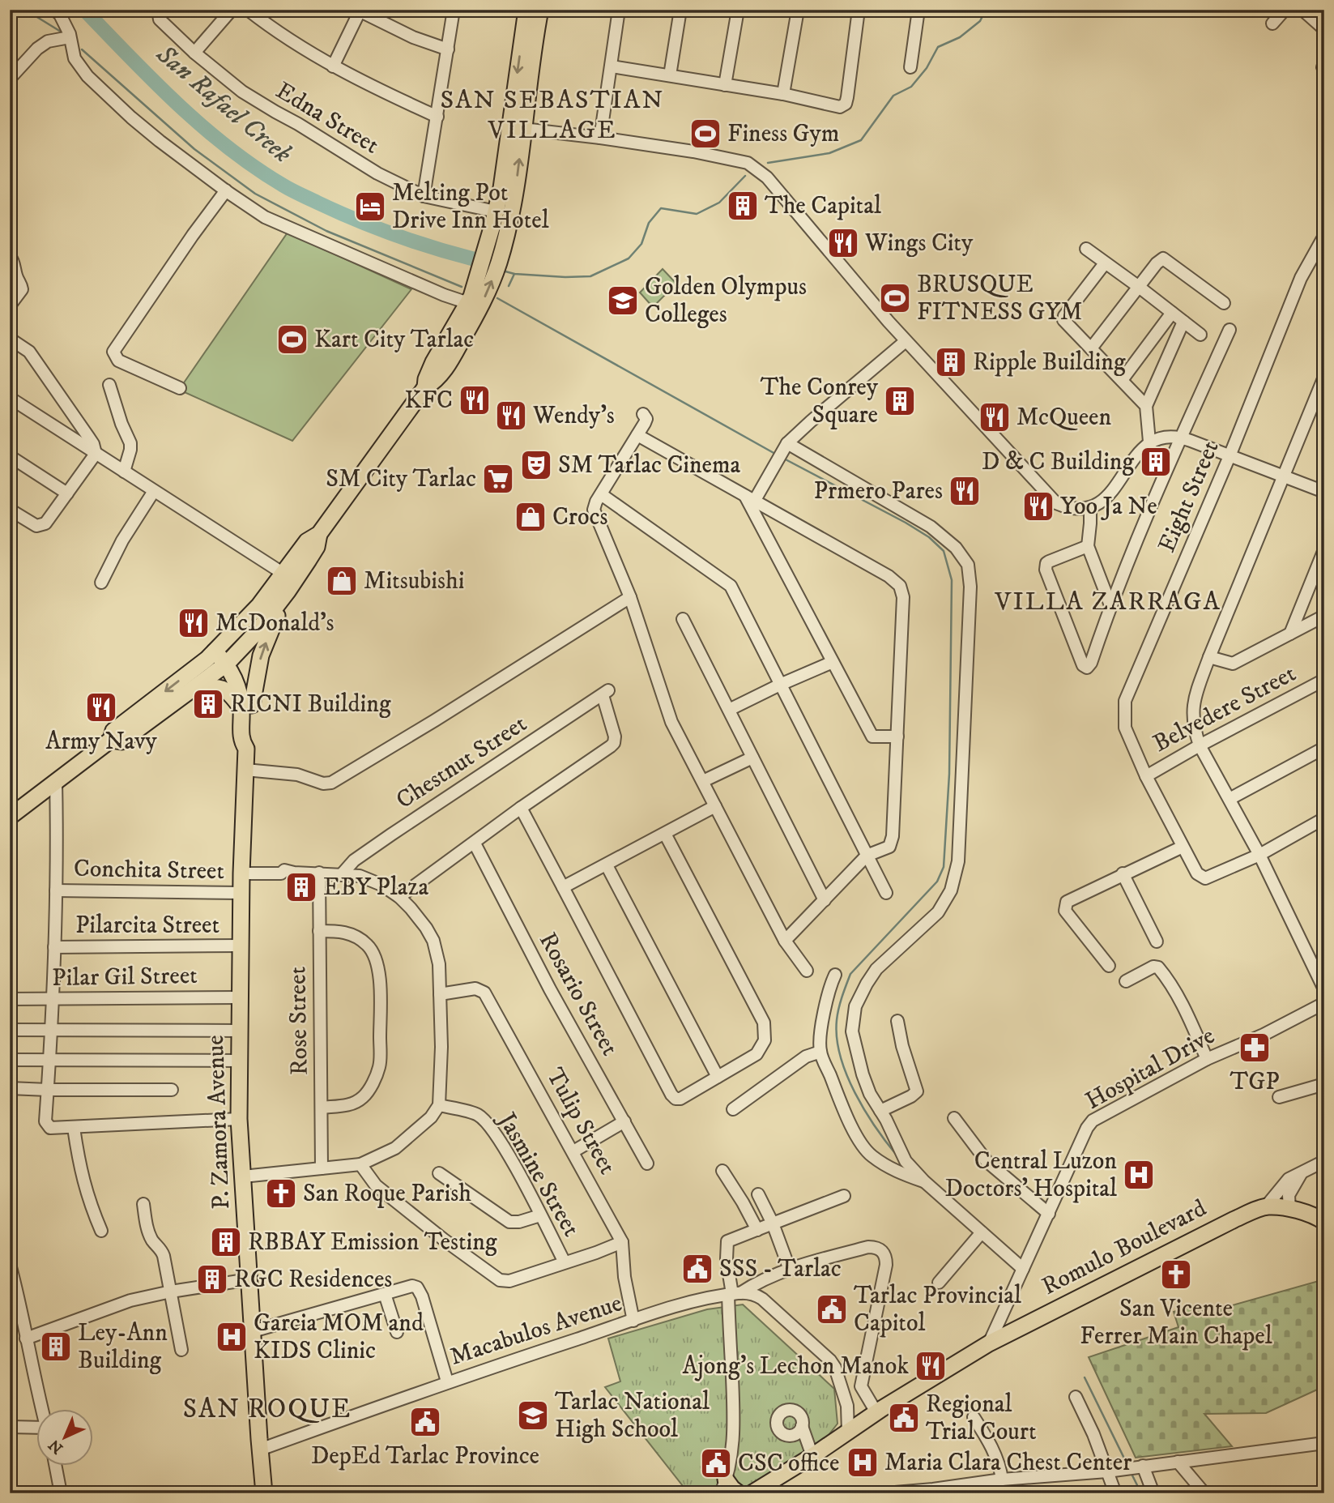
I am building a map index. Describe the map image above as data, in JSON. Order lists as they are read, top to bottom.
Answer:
{
  "streets": {
    "highway": ["P. Zamora Avenue", "Romulo Boulevard"],
    "street": [
      "Edna Street",
      "Eight Street",
      "Belvedere Street",
      "Chestnut Street",
      "Conchita Street",
      "Pilarcita Street",
      "Pilar Gil Street",
      "Rosario Street",
      "Rose Street",
      "Hospital Drive",
      "Tulip Street",
      "Jasmine Street",
      "Macabulos Avenue"
    ]
  },
  "crossings": [
    ["Eight Street", "Belvedere Street"],
    ["Conchita Street", "P. Zamora Avenue"],
    ["Pilarcita Street", "P. Zamora Avenue"],
    ["Pilar Gil Street", "P. Zamora Avenue"],
    ["Hospital Drive", "Romulo Boulevard"],
    ["Tulip Street", "Macabulos Avenue"],
    ["P. Zamora Avenue", "Macabulos Avenue"]
  ],
  "districts": ["SAN SEBASTIAN VILLAGE", "VILLA ZARRAGA", "SAN ROQUE"],
  "water": ["San Rafael Creek"],
  "places": {
    "sports": ["Finess Gym", "BRUSQUE FITNESS GYM", "Kart City Tarlac"],
    "building": [
      "The Capital",
      "Ripple Building",
      "The Conrey Square",
      "D & C Building",
      "RICNI Building",
      "EBY Plaza",
      "RBBAY Emission Testing",
      "RGC Residences",
      "Ley-Ann Building"
    ],
    "hotel": ["Melting Pot Drive Inn Hotel"],
    "restaurant": [
      "Wings City",
      "KFC",
      "Wendy's",
      "McQueen",
      "Prmero Pares",
      "Yoo Ja Ne",
      "McDonald's",
      "Army Navy",
      "Ajong's Lechon Manok"
    ],
    "school or university": ["Golden Olympus Colleges", "Tarlac National High School"],
    "theatre": ["SM Tarlac Cinema"],
    "supermarket": ["SM City Tarlac"],
    "shop": ["Crocs", "Mitsubishi"],
    "pharmacy": ["TGP"],
    "hospital": ["Central Luzon Doctors' Hospital", "Garcia MOM and KIDS Clinic", "Maria Clara Chest Center"],
    "church": ["San Roque Parish", "San Vicente Ferrer Main Chapel"],
    "public building": [
      "SSS - Tarlac",
      "Tarlac Provincial Capitol",
      "Regional Trial Court",
      "DepEd Tarlac Province",
      "CSC office"
    ]
  },
  "north": "bottom left"
}
